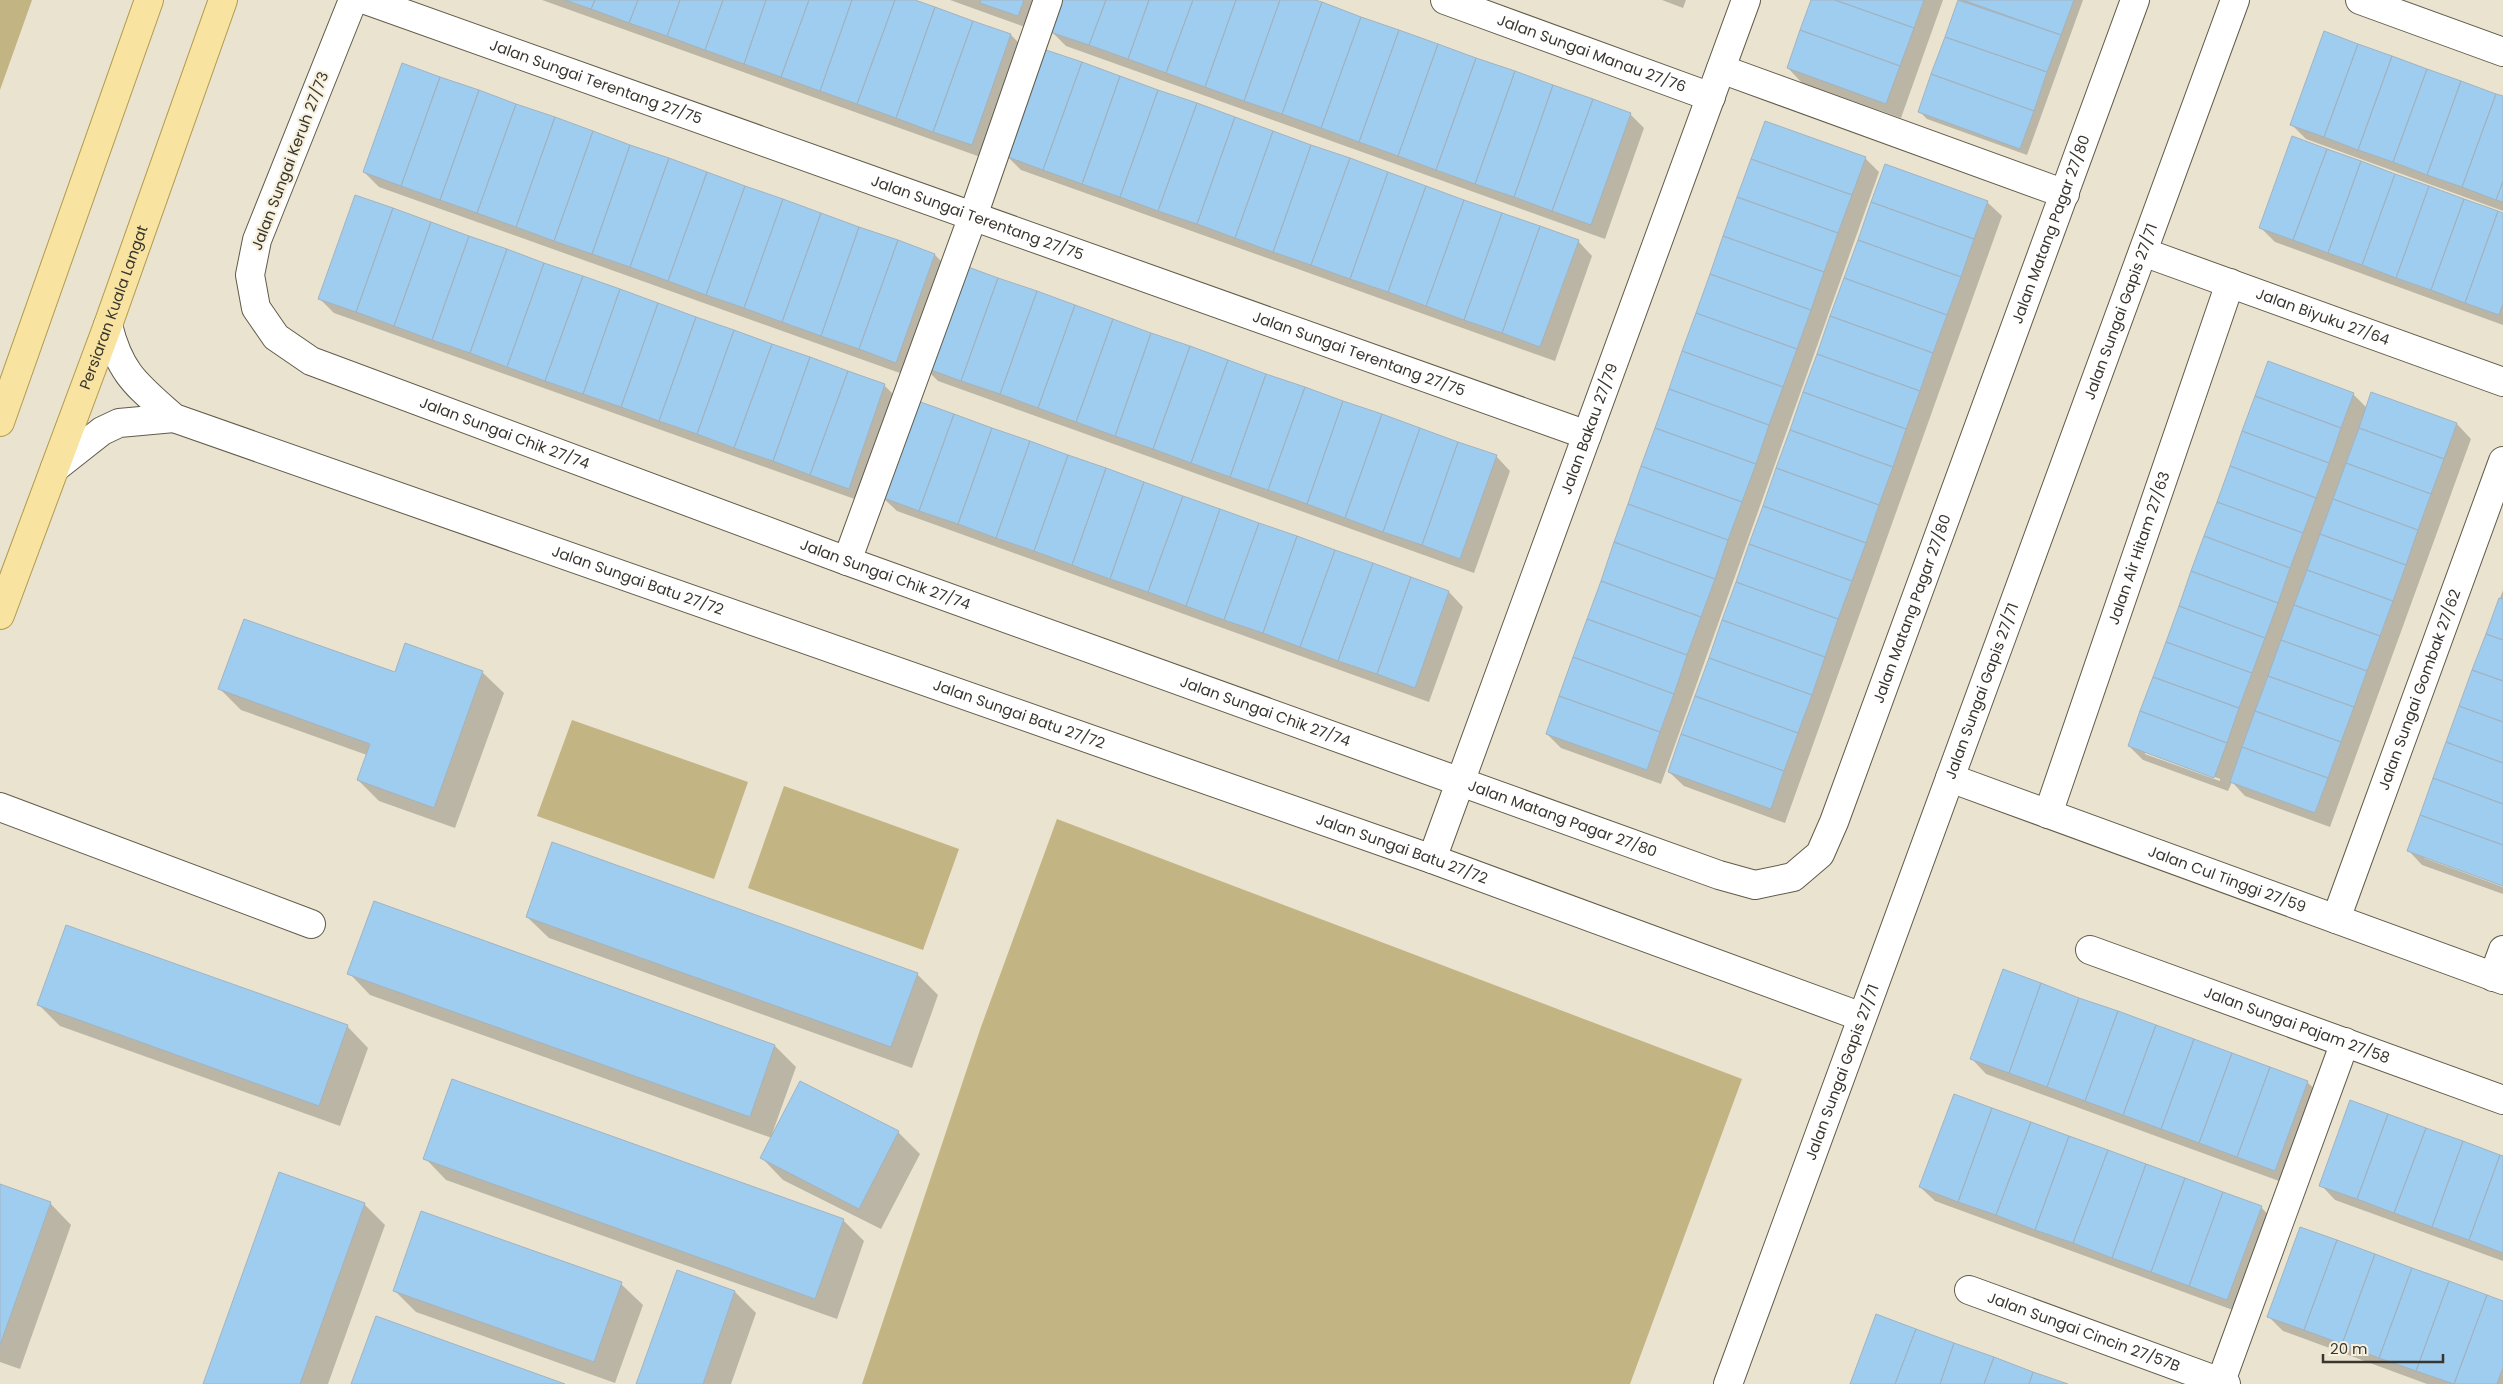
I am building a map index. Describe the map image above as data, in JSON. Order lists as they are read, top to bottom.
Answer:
{
  "streets": {
    "main road": ["Persiaran Kuala Langat"],
    "street": [
      "Jalan Sungai Manau 27/76",
      "Jalan Sungai Terentang 27/75",
      "Jalan Sungai Keruh 27/73",
      "Jalan Matang Pagar 27/80",
      "Jalan Sungai Gapis 27/71",
      "Jalan Biyuku 27/64",
      "Jalan Bakau 27/79",
      "Jalan Sungai Chik 27/74",
      "Jalan Air Hitam 27/63",
      "Jalan Sungai Batu 27/72",
      "Jalan Sungai Gombak 27/62",
      "Jalan Cul Tinggi 27/59",
      "Jalan Sungai Pajam 27/58",
      "Jalan Sungai Cincin 27/57B"
    ]
  },
  "crossings": [
    ["Jalan Sungai Manau 27/76", "Jalan Bakau 27/79"],
    ["Jalan Sungai Terentang 27/75", "Jalan Bakau 27/79"],
    ["Jalan Sungai Keruh 27/73", "Jalan Sungai Chik 27/74"],
    ["Jalan Matang Pagar 27/80", "Jalan Bakau 27/79"],
    ["Jalan Matang Pagar 27/80", "Jalan Sungai Chik 27/74"],
    ["Jalan Sungai Gapis 27/71", "Jalan Biyuku 27/64"],
    ["Jalan Sungai Gapis 27/71", "Jalan Sungai Batu 27/72"],
    ["Jalan Sungai Gapis 27/71", "Jalan Cul Tinggi 27/59"],
    ["Jalan Biyuku 27/64", "Jalan Air Hitam 27/63"],
    ["Jalan Bakau 27/79", "Jalan Sungai Chik 27/74"],
    ["Jalan Bakau 27/79", "Jalan Sungai Batu 27/72"],
    ["Jalan Air Hitam 27/63", "Jalan Cul Tinggi 27/59"],
    ["Jalan Sungai Gombak 27/62", "Jalan Cul Tinggi 27/59"]
  ],
  "scale_bar": "20 m"
}
